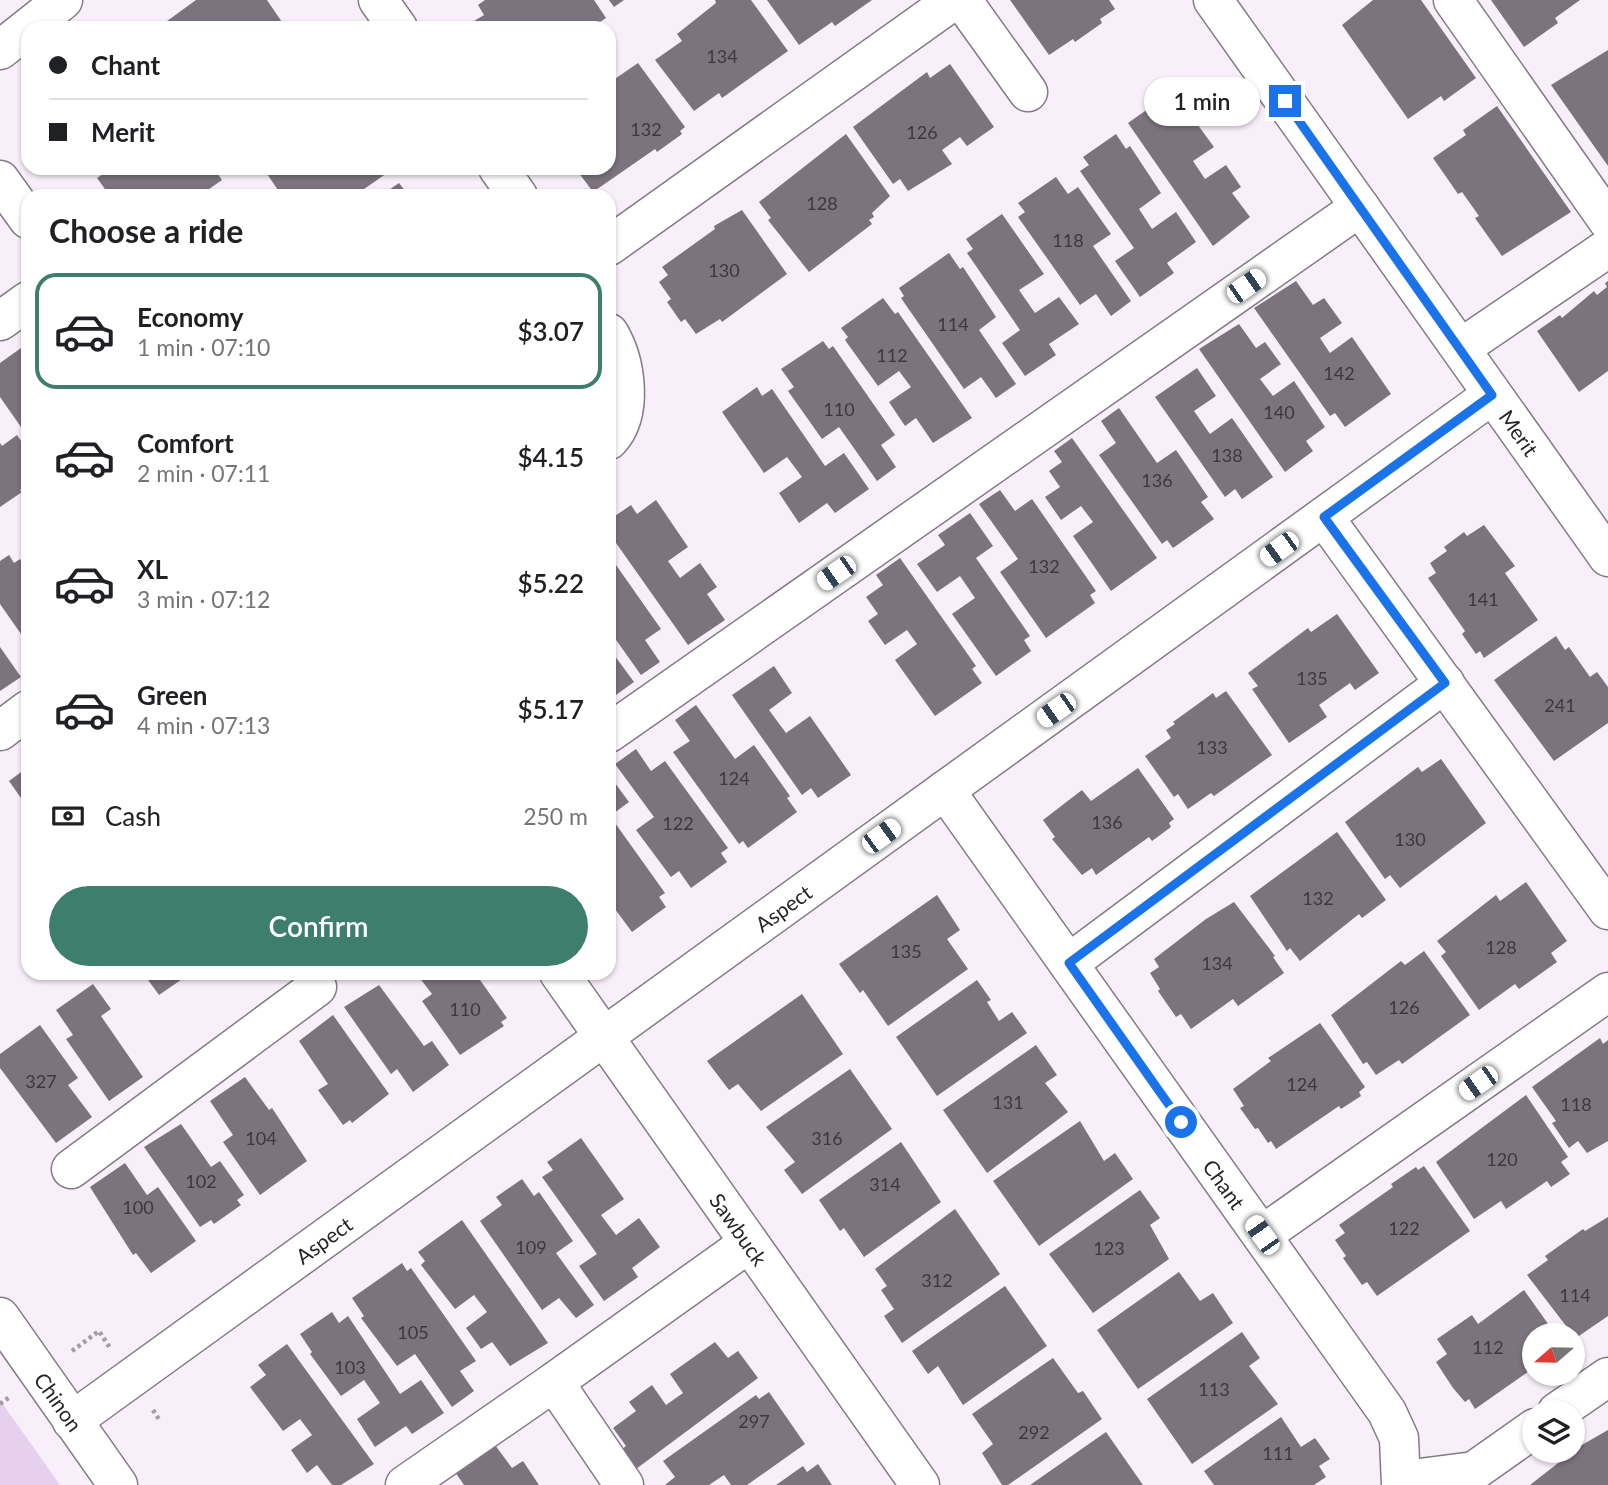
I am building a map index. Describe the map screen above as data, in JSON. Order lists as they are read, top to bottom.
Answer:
{
  "streets": {
    "street": [
      "Merit",
      "Aspect",
      "Chant",
      "Sawbuck",
      "Chinon"
    ]
  },
  "crossings": [
    ["Merit", "Aspect"],
    ["Aspect", "Chant"],
    ["Aspect", "Sawbuck"],
    ["Aspect", "Chinon"]
  ],
  "house_numbers": [
    "134",
    "132",
    "126",
    "128",
    "118",
    "130",
    "114",
    "112",
    "142",
    "110",
    "140",
    "138",
    "136",
    "132",
    "141",
    "135",
    "241",
    "133",
    "124",
    "136",
    "122",
    "130",
    "132",
    "128",
    "135",
    "134",
    "126",
    "110",
    "327",
    "124",
    "131",
    "118",
    "104",
    "316",
    "120",
    "102",
    "314",
    "100",
    "122",
    "109",
    "123",
    "312",
    "114",
    "105",
    "112",
    "103",
    "113",
    "297",
    "292",
    "111"
  ],
  "north": "left",
  "page": {
    "banner": ["Chant", "Merit"],
    "bubble": "1 min",
    "heading": "Choose a ride",
    "list": [
      {
        "name": "Economy",
        "note": "1 min · 07:10",
        "value": "$3.07"
      },
      {
        "name": "Comfort",
        "note": "2 min · 07:11",
        "value": "$4.15"
      },
      {
        "name": "XL",
        "note": "3 min · 07:12",
        "value": "$5.22"
      },
      {
        "name": "Green",
        "note": "4 min · 07:13",
        "value": "$5.17"
      }
    ],
    "pay": ["Cash", "250 m"],
    "buttons": "Confirm"
  }
}
